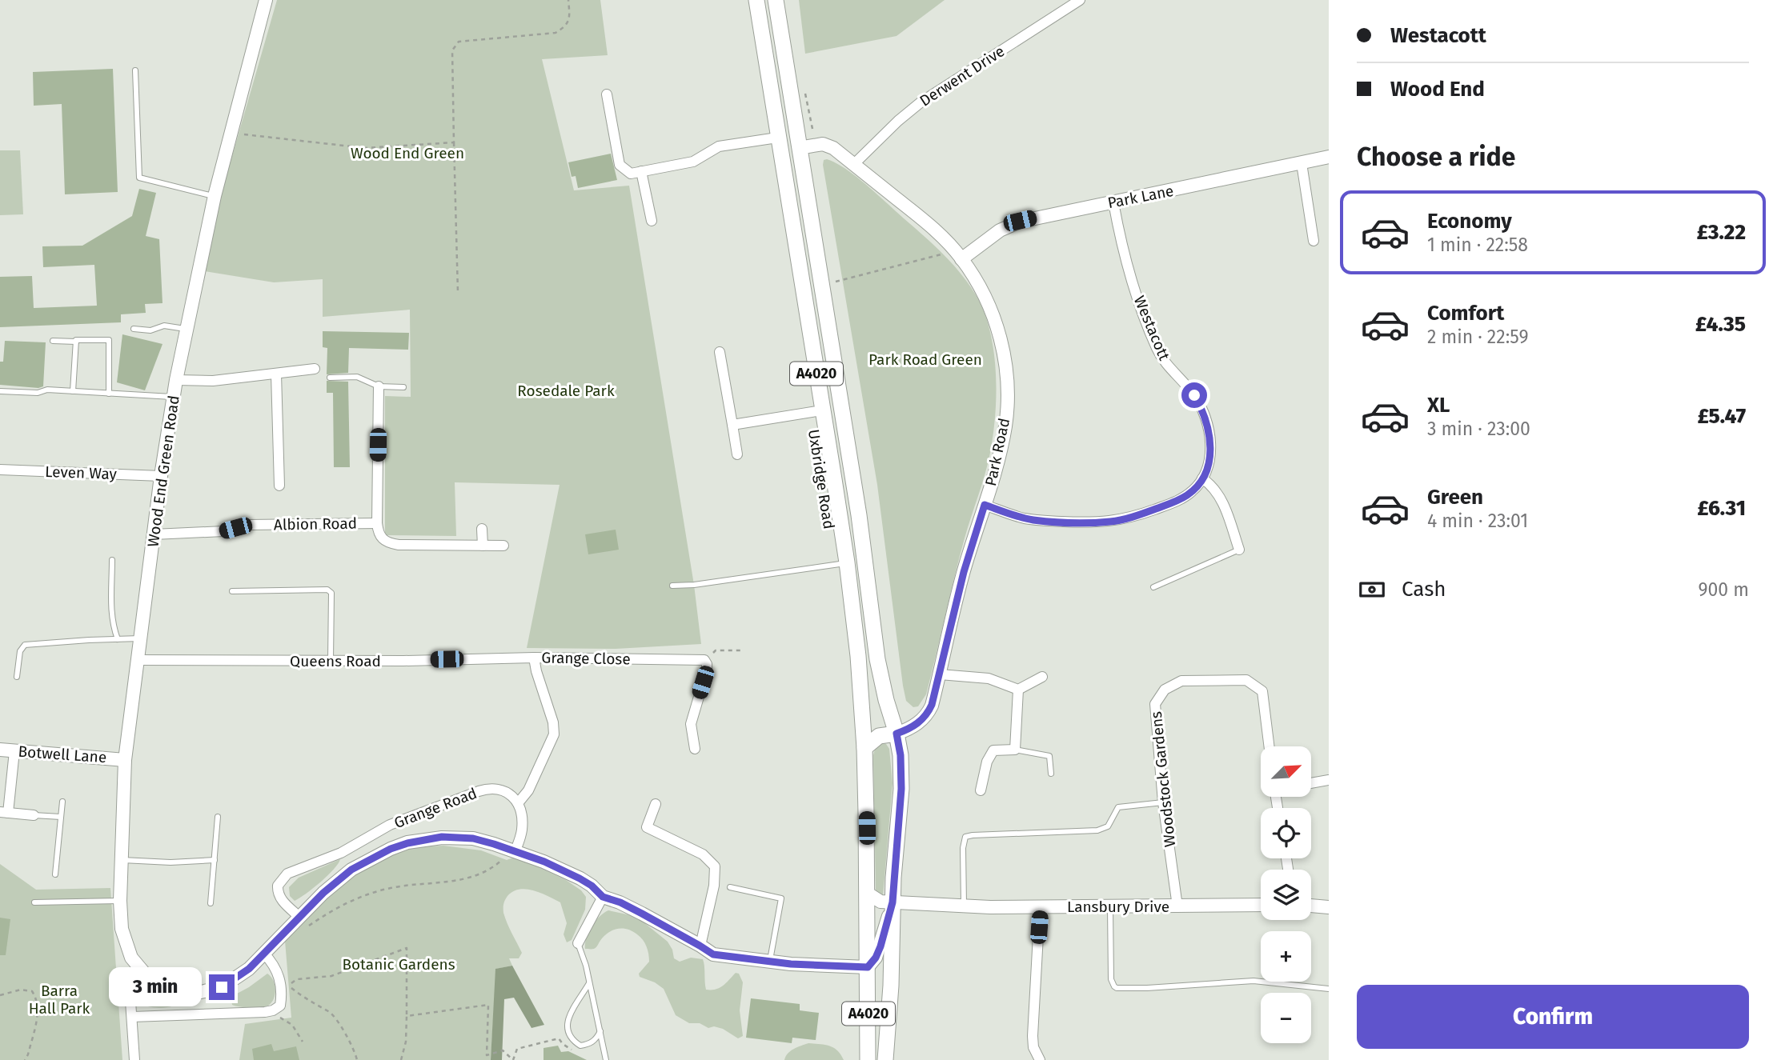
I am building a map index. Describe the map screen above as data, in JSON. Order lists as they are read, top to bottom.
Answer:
{
  "streets": {
    "main road": ["A4020", "Uxbridge Road"],
    "street": [
      "Derwent Drive",
      "Park Lane",
      "Westacott",
      "Park Road",
      "Wood End Green Road",
      "Leven Way",
      "Albion Road",
      "Grange Close",
      "Queens Road",
      "Botwell Lane",
      "Woodstock Gardens",
      "Grange Road",
      "Lansbury Drive"
    ]
  },
  "crossings": [
    ["Derwent Drive", "Park Road"],
    ["Park Lane", "Westacott"],
    ["Park Lane", "Park Road"],
    ["Westacott", "Park Road"],
    ["Park Road", "Uxbridge Road"],
    ["Wood End Green Road", "Leven Way"],
    ["Wood End Green Road", "Albion Road"],
    ["Wood End Green Road", "Queens Road"],
    ["Wood End Green Road", "Botwell Lane"],
    ["Uxbridge Road", "Lansbury Drive"],
    ["Grange Close", "Queens Road"],
    ["Grange Close", "Grange Road"],
    ["Woodstock Gardens", "Lansbury Drive"]
  ],
  "parks": [
    "Wood End Green",
    "Park Road Green",
    "Rosedale Park",
    "Botanic Gardens",
    "Barra Hall Park"
  ],
  "north": "top right",
  "page": {
    "banner": ["Westacott", "Wood End"],
    "heading": "Choose a ride",
    "list": [
      {
        "name": "Economy",
        "note": "1 min · 22:58",
        "value": "£3.22"
      },
      {
        "name": "Comfort",
        "note": "2 min · 22:59",
        "value": "£4.35"
      },
      {
        "name": "XL",
        "note": "3 min · 23:00",
        "value": "£5.47"
      },
      {
        "name": "Green",
        "note": "4 min · 23:01",
        "value": "£6.31"
      }
    ],
    "pay": ["Cash", "900 m"],
    "map_buttons": ["+", "−"],
    "bubble": "3 min",
    "buttons": "Confirm"
  }
}
